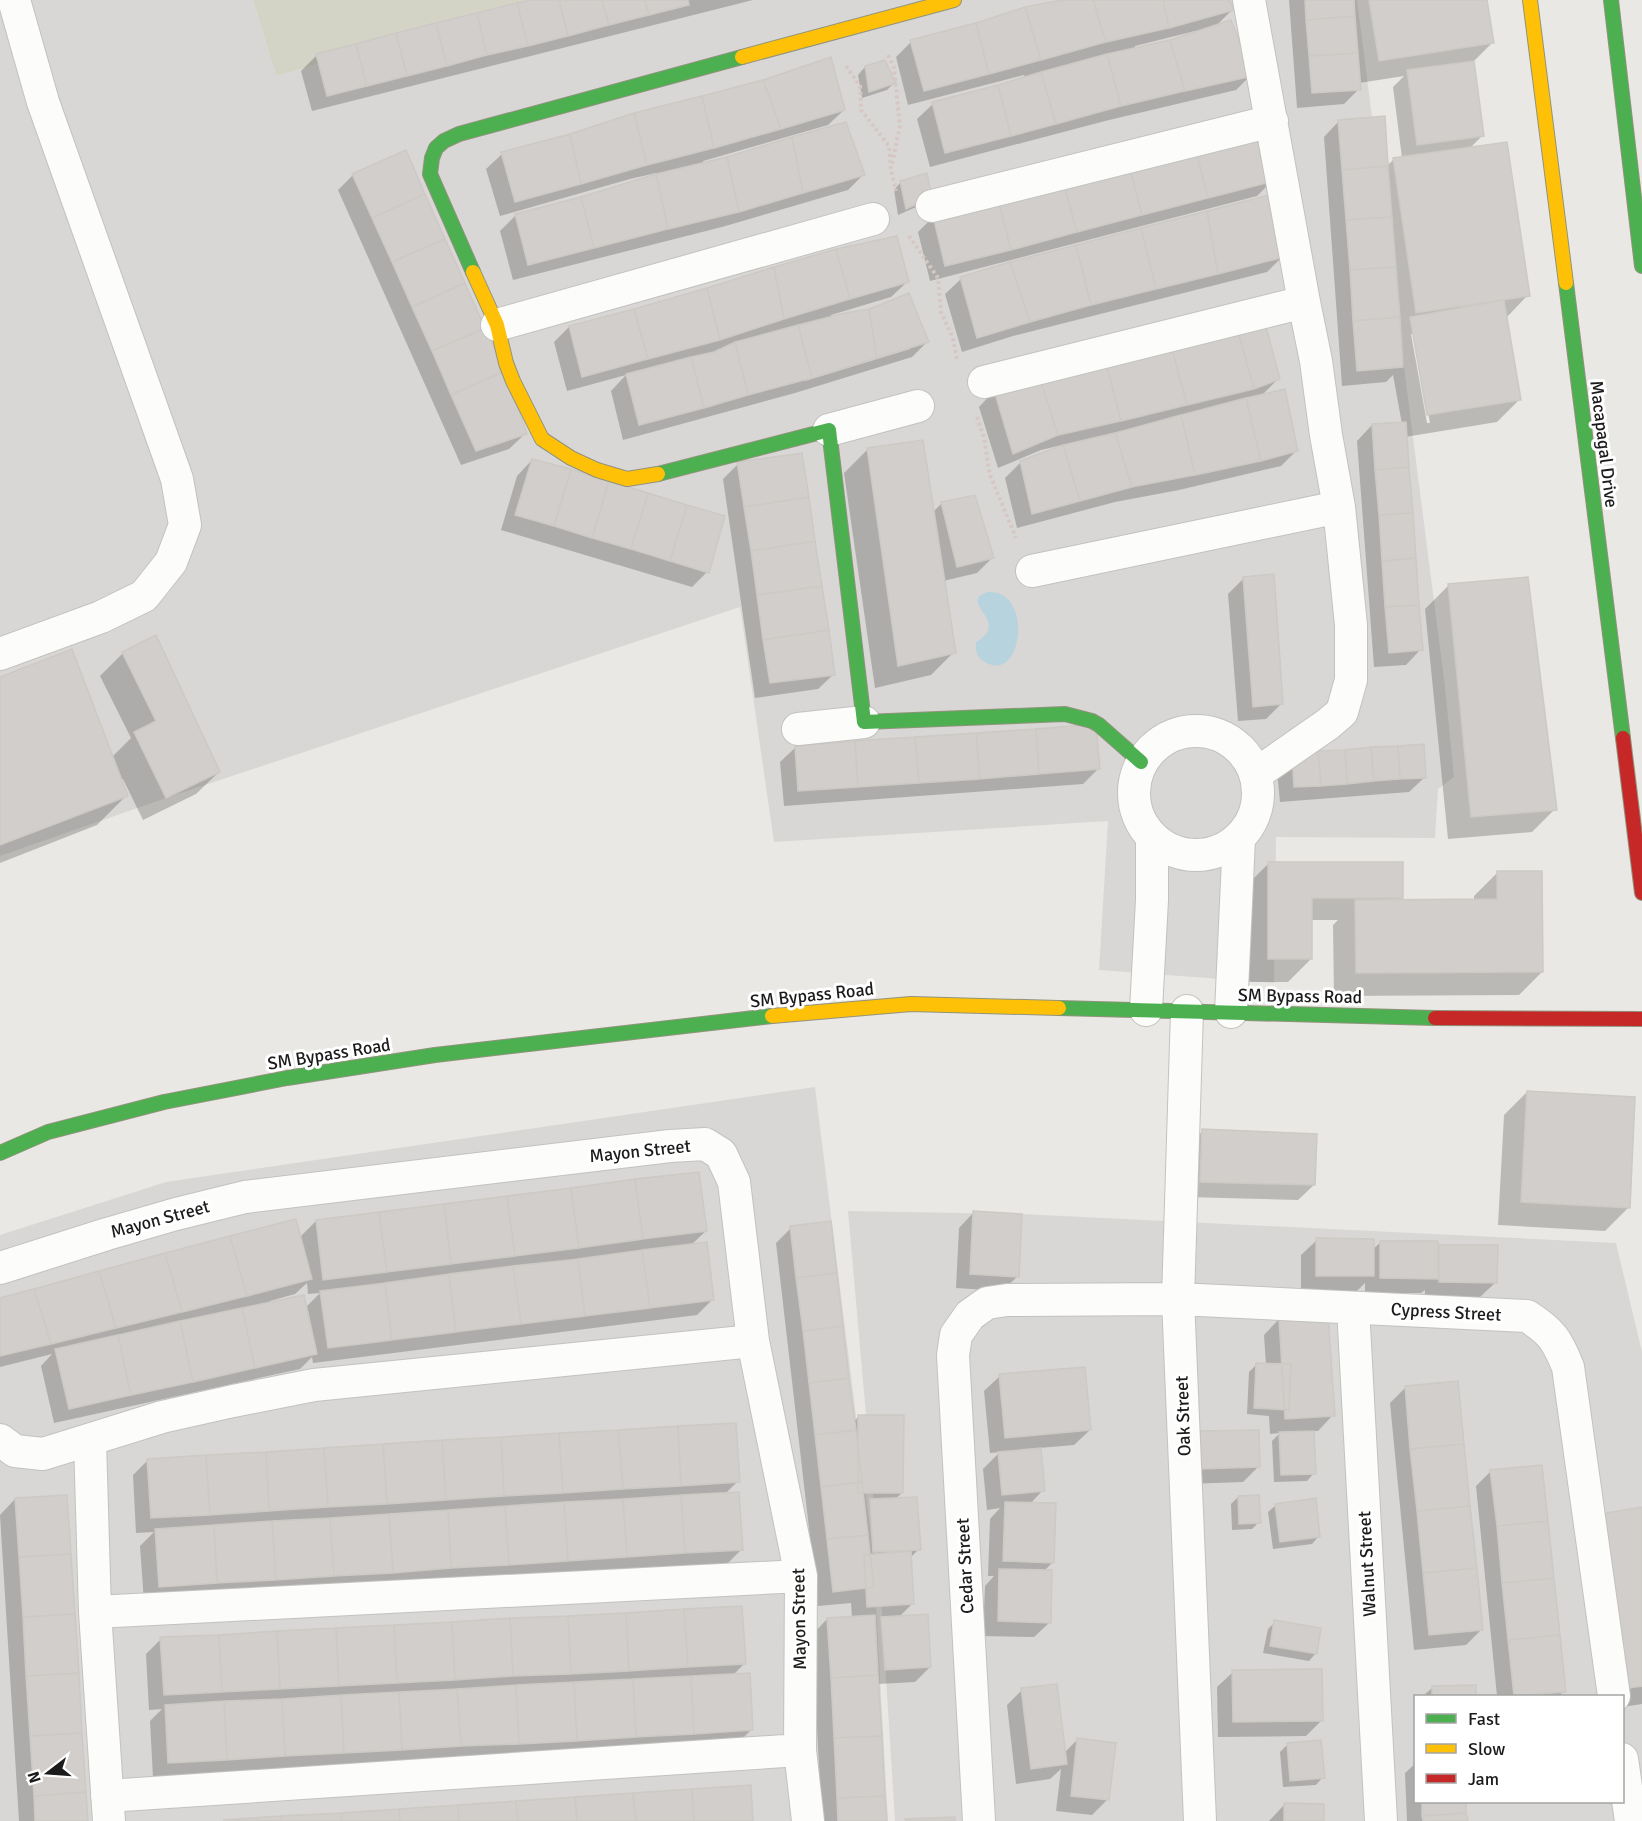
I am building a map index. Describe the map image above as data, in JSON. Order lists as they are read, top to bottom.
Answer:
{
  "streets": {
    "street": [
      "Macapagal Drive",
      "SM Bypass Road",
      "Mayon Street",
      "Cypress Street",
      "Oak Street",
      "Walnut Street",
      "Cedar Street"
    ]
  },
  "crossings": [
    ["SM Bypass Road", "Oak Street"],
    ["Cypress Street", "Oak Street"],
    ["Cypress Street", "Walnut Street"],
    ["Cypress Street", "Cedar Street"]
  ],
  "legend": ["Fast", "Slow", "Jam"],
  "north": "left"
}
